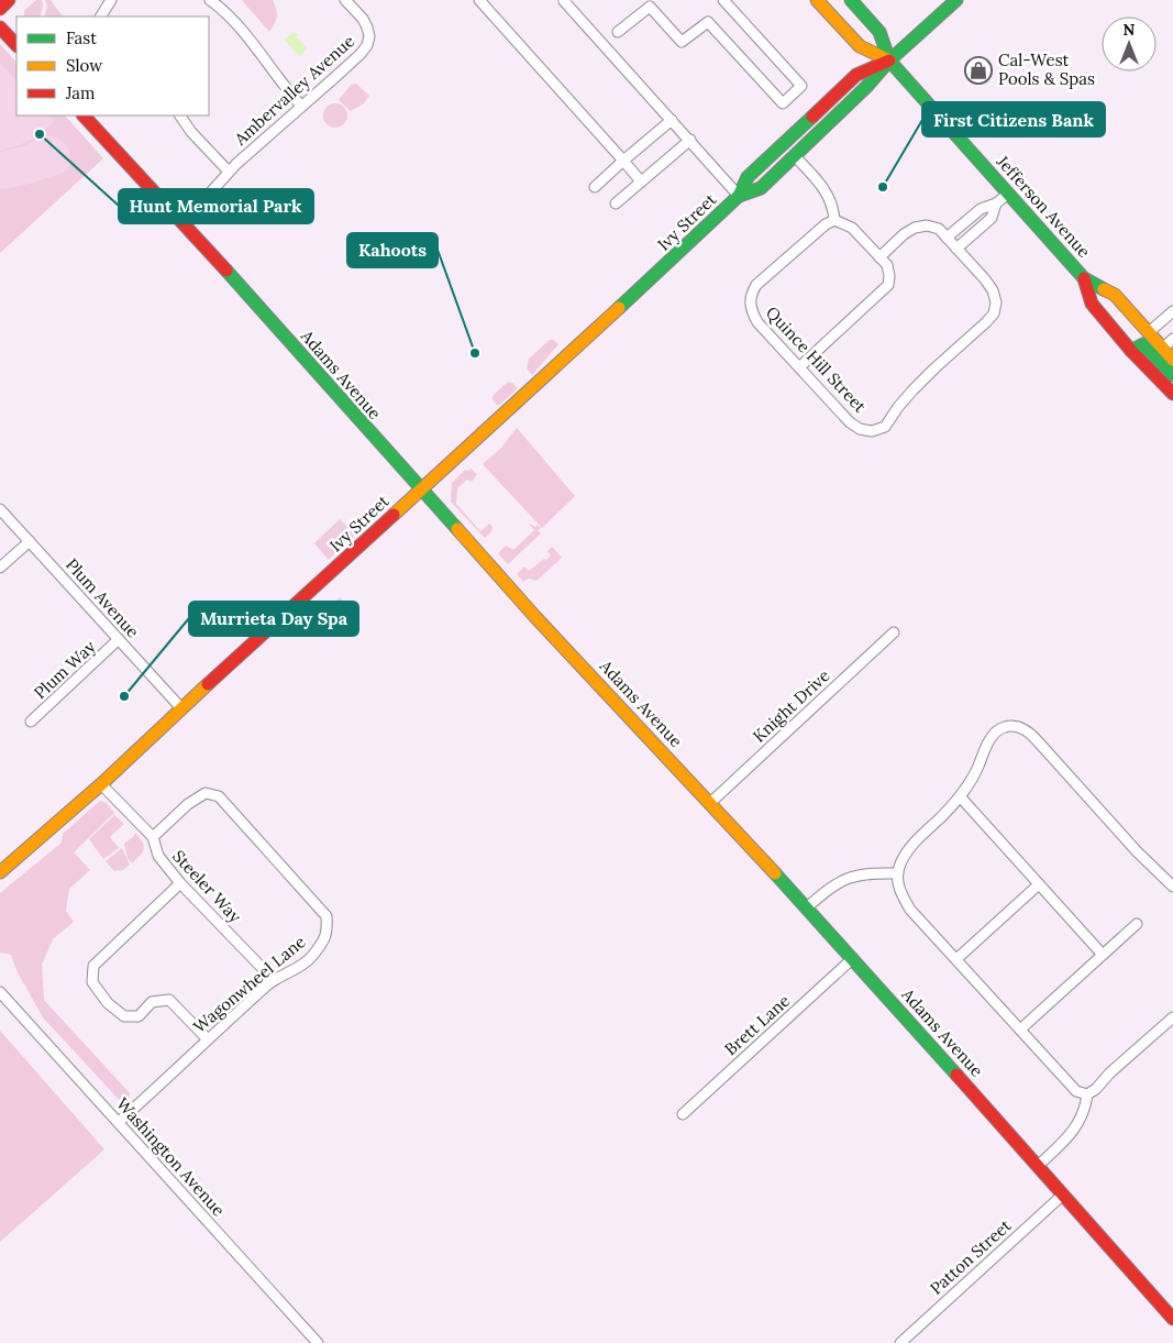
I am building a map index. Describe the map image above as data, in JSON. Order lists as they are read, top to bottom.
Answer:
{
  "streets": {
    "street": [
      "Ambervalley Avenue",
      "Jefferson Avenue",
      "Ivy Street",
      "Quince Hill Street",
      "Adams Avenue",
      "Plum Avenue",
      "Plum Way",
      "Knight Drive",
      "Steeler Way",
      "Wagonwheel Lane",
      "Brett Lane",
      "Washington Avenue",
      "Patton Street"
    ]
  },
  "crossings": [
    ["Jefferson Avenue", "Ivy Street"],
    ["Ivy Street", "Adams Avenue"],
    ["Ivy Street", "Plum Avenue"],
    ["Ivy Street", "Steeler Way"],
    ["Adams Avenue", "Knight Drive"],
    ["Adams Avenue", "Brett Lane"],
    ["Adams Avenue", "Patton Street"],
    ["Plum Avenue", "Plum Way"],
    ["Steeler Way", "Wagonwheel Lane"],
    ["Wagonwheel Lane", "Washington Avenue"]
  ],
  "places": {
    "shop": ["Cal-West Pools & Spas"],
    "other": [
      "Hunt Memorial Park",
      "First Citizens Bank",
      "Kahoots",
      "Murrieta Day Spa"
    ]
  },
  "legend": ["Fast", "Slow", "Jam"],
  "north": "top"
}
